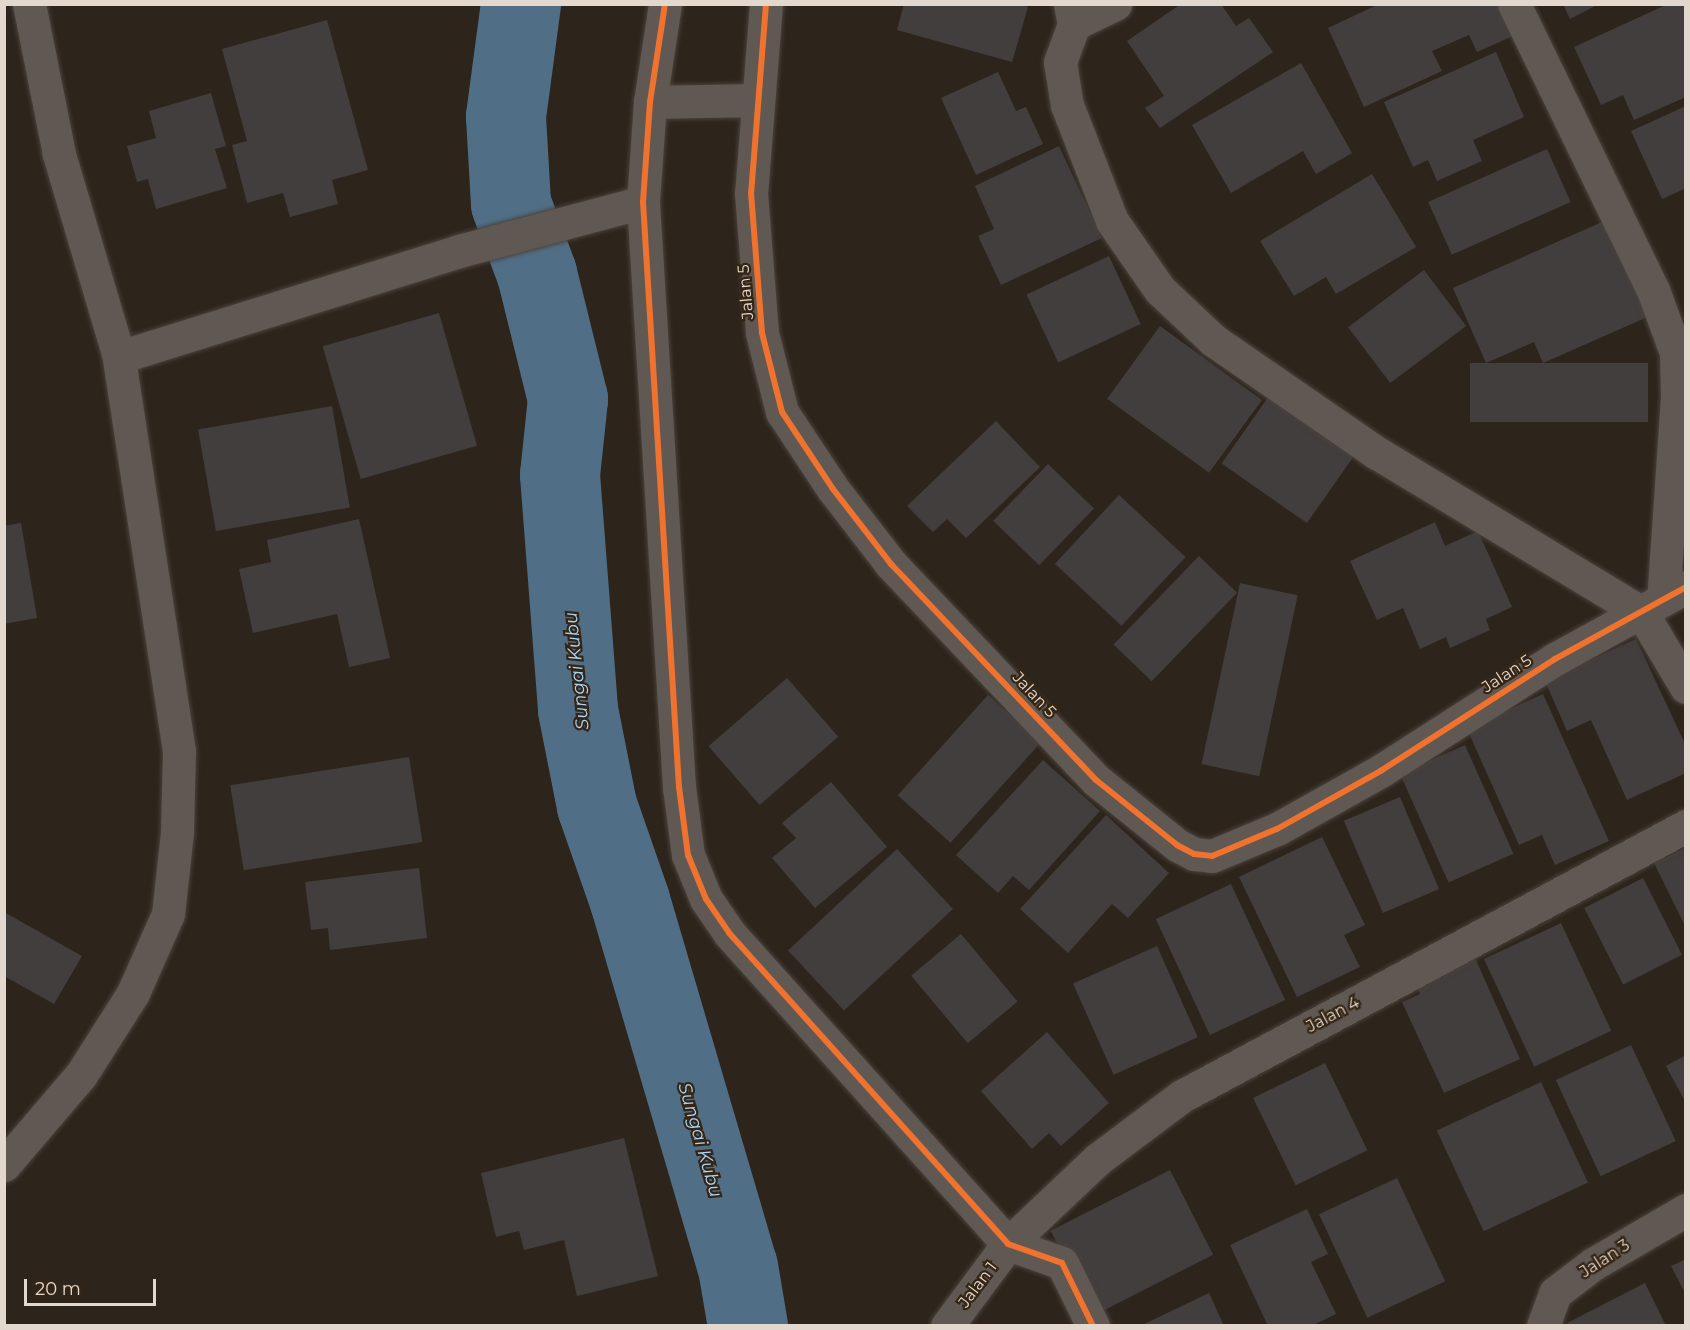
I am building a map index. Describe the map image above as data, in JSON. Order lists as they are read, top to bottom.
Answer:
{
  "streets": {
    "street": [
      "Jalan 5",
      "Jalan 4",
      "Jalan 3",
      "Jalan 1"
    ]
  },
  "crossings": [
    ["Jalan 4", "Jalan 1"]
  ],
  "water": ["Sungai Kubu"],
  "scale_bar": "20 m"
}
